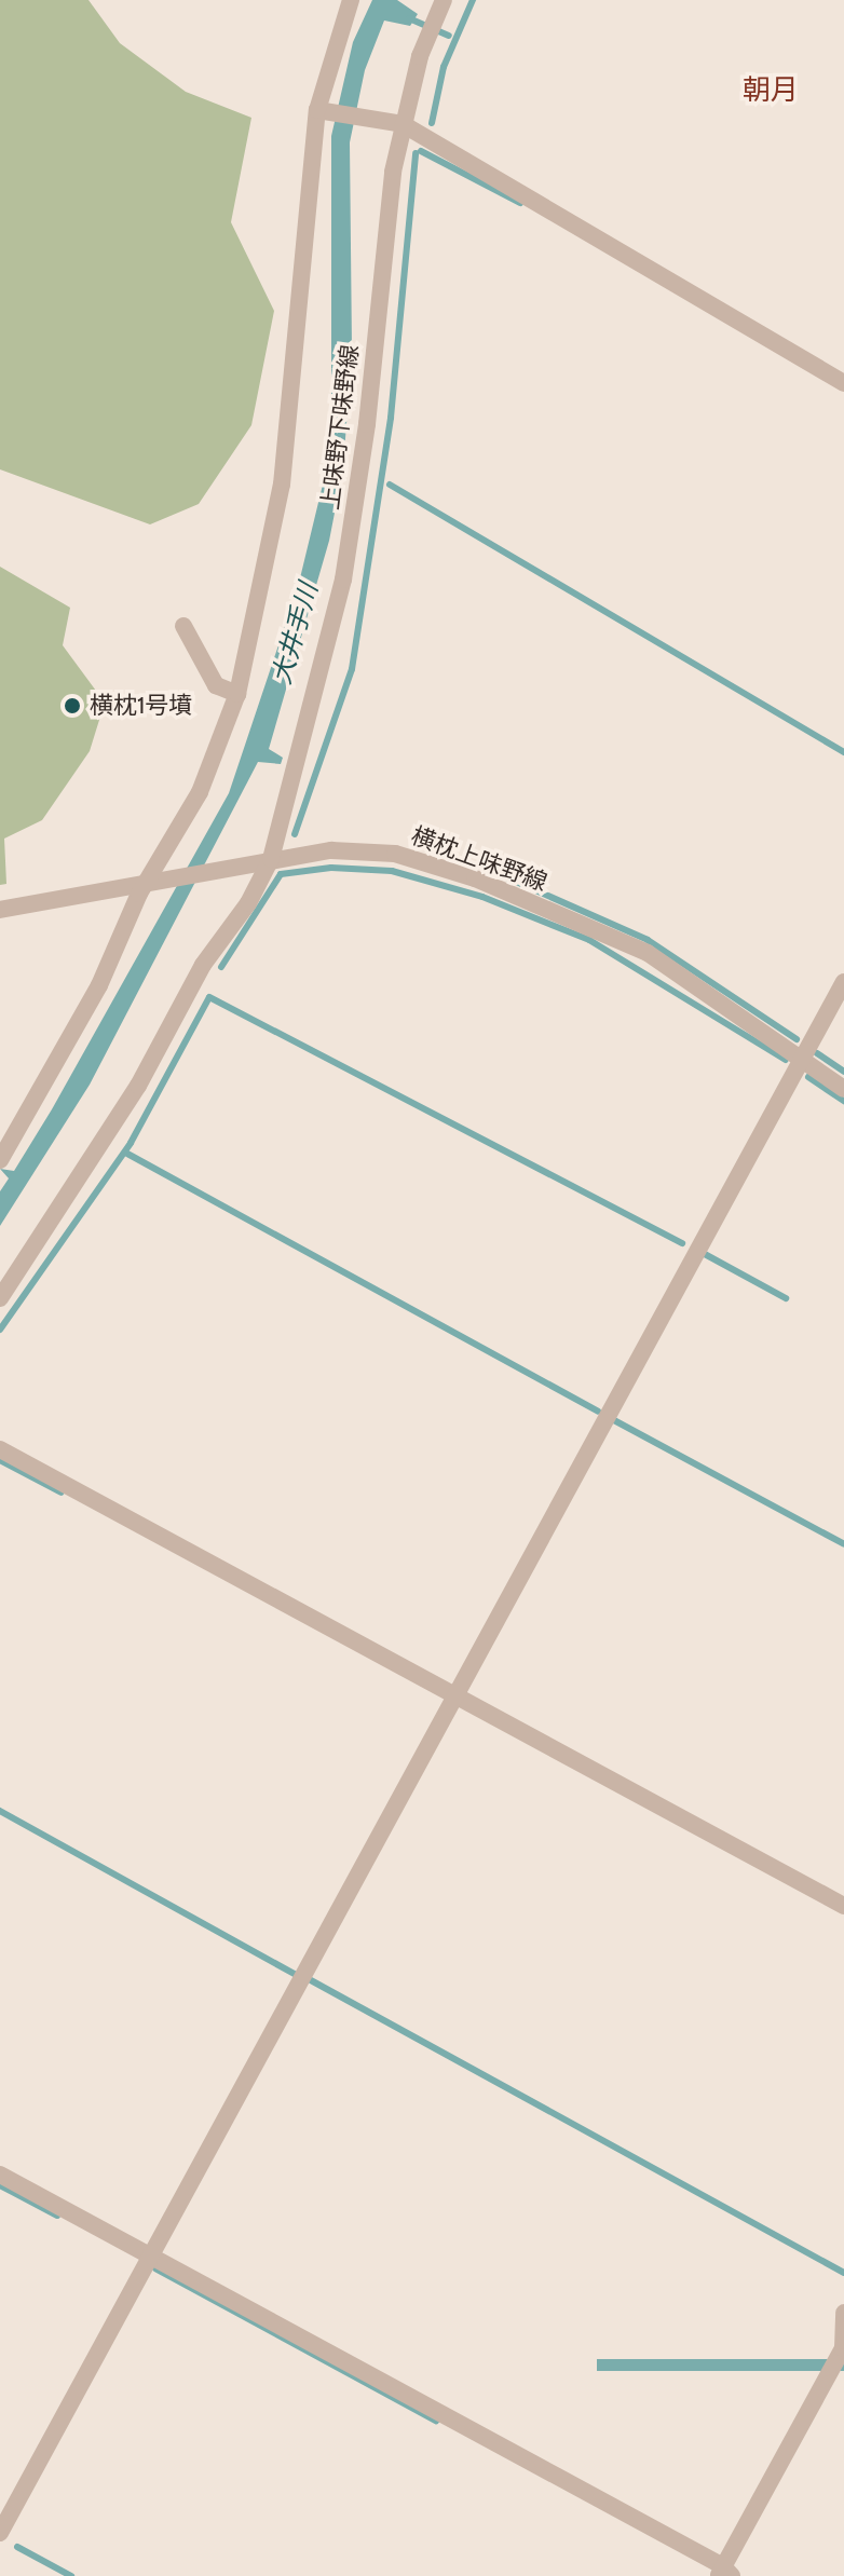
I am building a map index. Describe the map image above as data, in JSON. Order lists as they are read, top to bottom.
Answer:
{
  "streets": {
    "street": ["上味野下味野線", "横枕上味野線"]
  },
  "crossings": [
    ["上味野下味野線", "横枕上味野線"]
  ],
  "districts": ["朝月"],
  "water": ["大井手川"],
  "places": ["横枕1号墳"]
}
